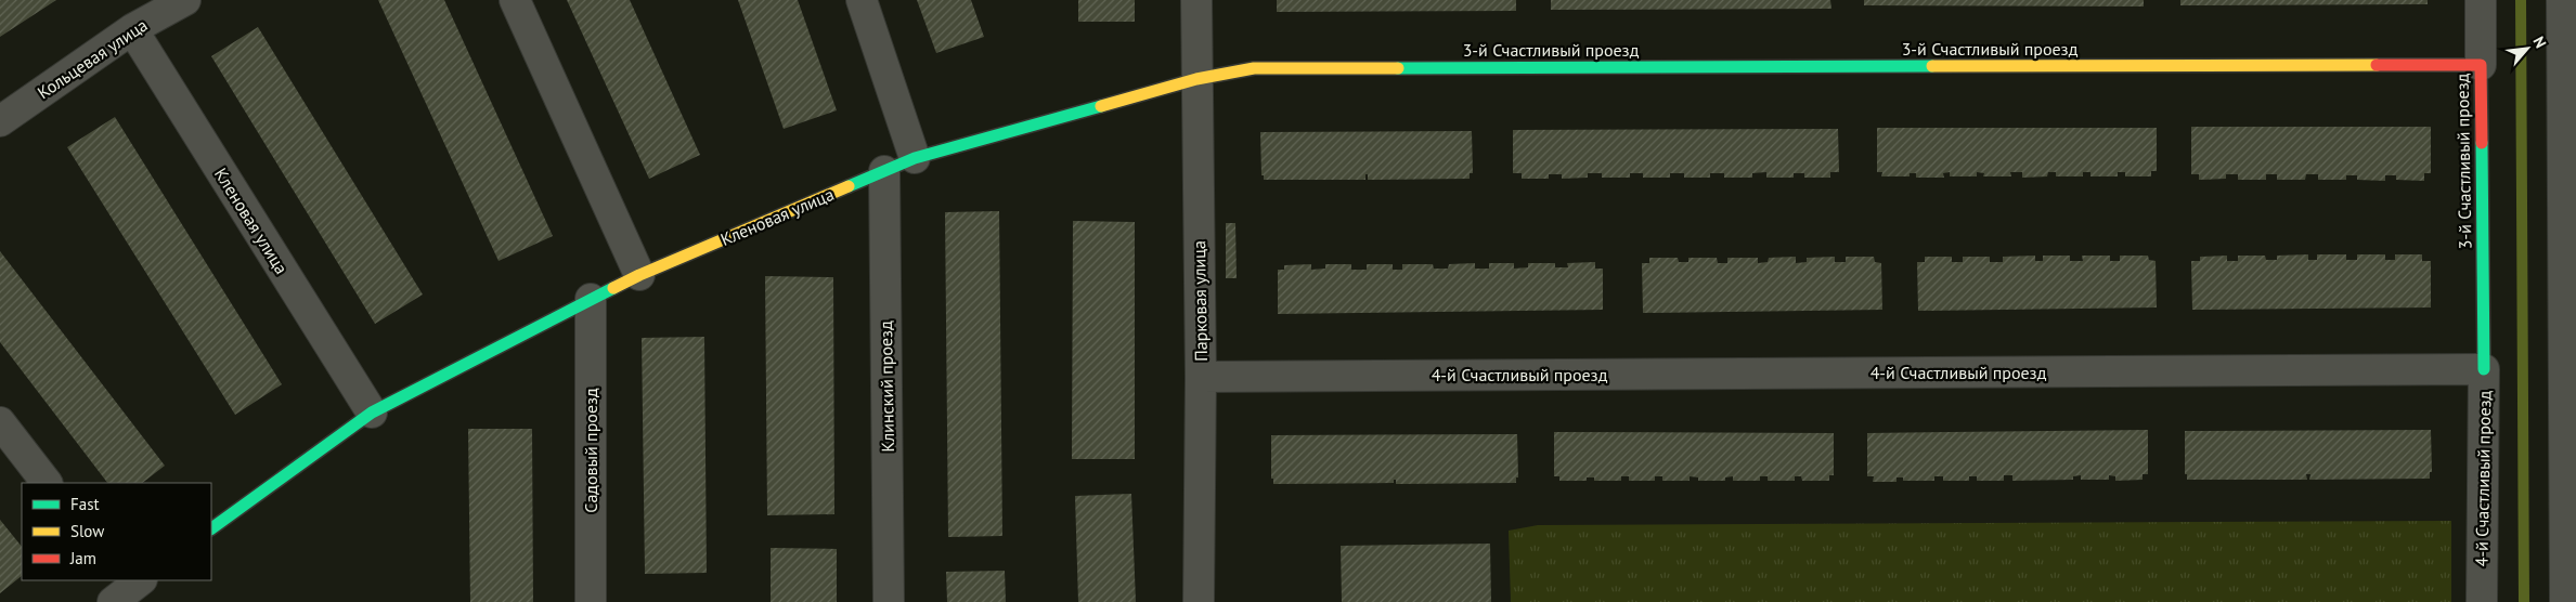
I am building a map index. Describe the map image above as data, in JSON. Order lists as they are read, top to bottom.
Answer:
{
  "streets": {
    "street": [
      "3-й Счастливый проезд",
      "Кольцевая улица",
      "Кленовая улица",
      "Парковая улица",
      "4-й Счастливый проезд",
      "Клинский проезд",
      "Садовый проезд"
    ]
  },
  "crossings": [
    ["3-й Счастливый проезд", "Кленовая улица"],
    ["3-й Счастливый проезд", "Парковая улица"],
    ["3-й Счастливый проезд", "4-й Счастливый проезд"],
    ["Кольцевая улица", "Кленовая улица"],
    ["Кленовая улица", "Парковая улица"],
    ["Кленовая улица", "Клинский проезд"],
    ["Кленовая улица", "Садовый проезд"],
    ["Парковая улица", "4-й Счастливый проезд"]
  ],
  "legend": ["Fast", "Slow", "Jam"],
  "north": "top right"
}
